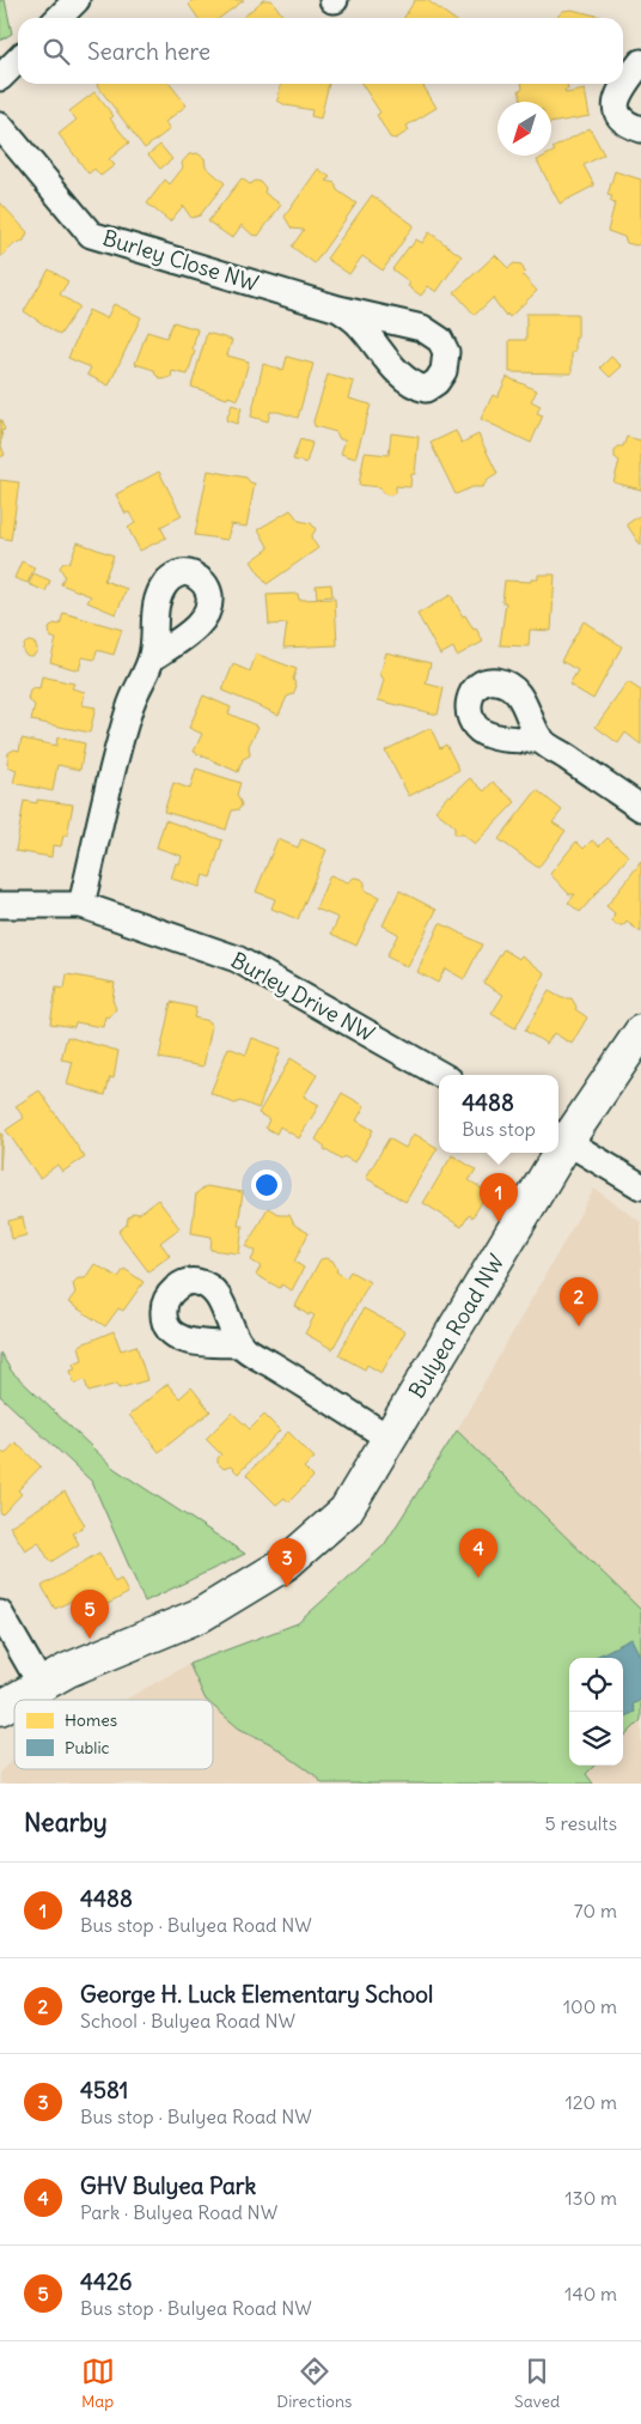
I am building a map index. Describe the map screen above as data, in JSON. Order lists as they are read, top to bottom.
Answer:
{
  "streets": {
    "street": ["Burley Close NW", "Burley Drive NW", "Bulyea Road NW"]
  },
  "legend": ["Homes", "Public"],
  "north": "bottom left",
  "page": {
    "search": "Search here",
    "popup": ["4488", "Bus stop"],
    "pins": [
      "1",
      "2",
      "4",
      "3",
      "5"
    ],
    "heading": ["Nearby", "5 results"],
    "list": [
      {
        "mark": "1",
        "name": "4488",
        "note": "Bus stop · Bulyea Road NW",
        "value": "70 m"
      },
      {
        "mark": "2",
        "name": "George H. Luck Elementary School",
        "note": "School · Bulyea Road NW",
        "value": "100 m"
      },
      {
        "mark": "3",
        "name": "4581",
        "note": "Bus stop · Bulyea Road NW",
        "value": "120 m"
      },
      {
        "mark": "4",
        "name": "GHV Bulyea Park",
        "note": "Park · Bulyea Road NW",
        "value": "130 m"
      },
      {
        "mark": "5",
        "name": "4426",
        "note": "Bus stop · Bulyea Road NW",
        "value": "140 m"
      }
    ],
    "nav": ["Map", "Directions", "Saved"]
  }
}
